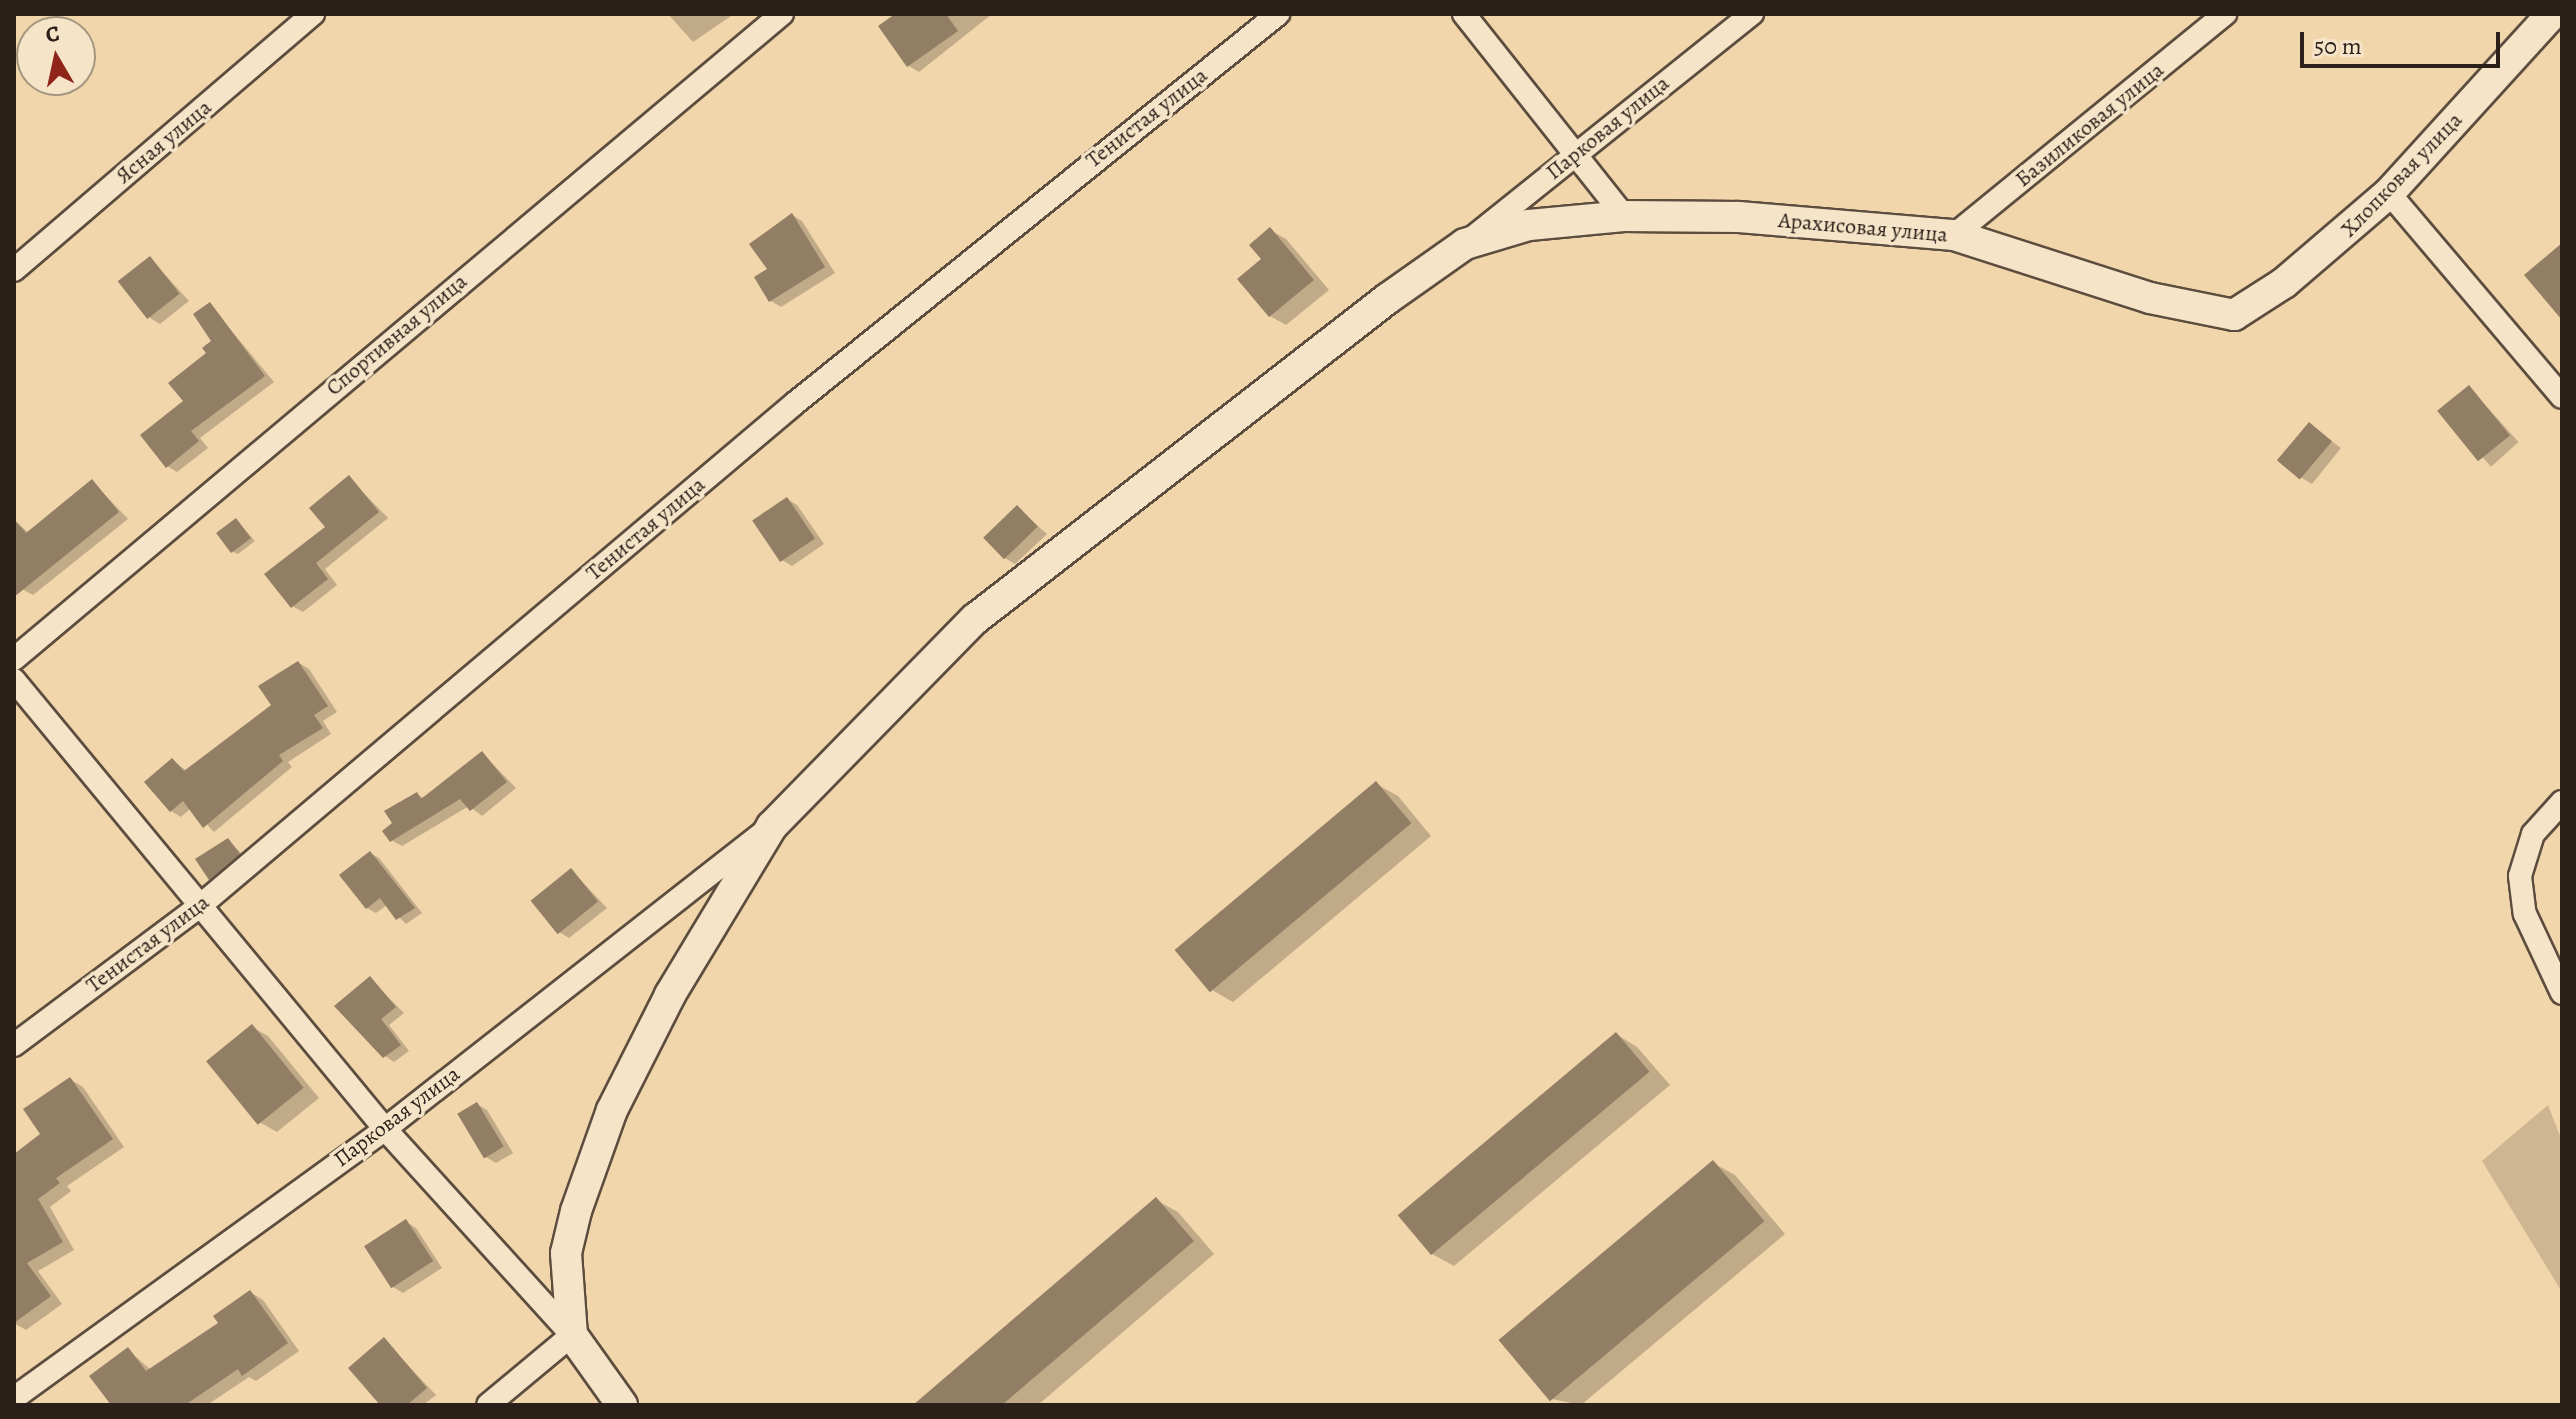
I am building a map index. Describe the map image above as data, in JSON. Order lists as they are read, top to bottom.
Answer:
{
  "streets": {
    "street": [
      "Тенистая улица",
      "Базиликовая улица",
      "Парковая улица",
      "Ясная улица",
      "Хлопковая улица",
      "Арахисовая улица",
      "Спортивная улица"
    ]
  },
  "crossings": [
    ["Базиликовая улица", "Арахисовая улица"],
    ["Парковая улица", "Арахисовая улица"],
    ["Хлопковая улица", "Арахисовая улица"]
  ],
  "scale_bar": "50 m",
  "north": "top"
}
